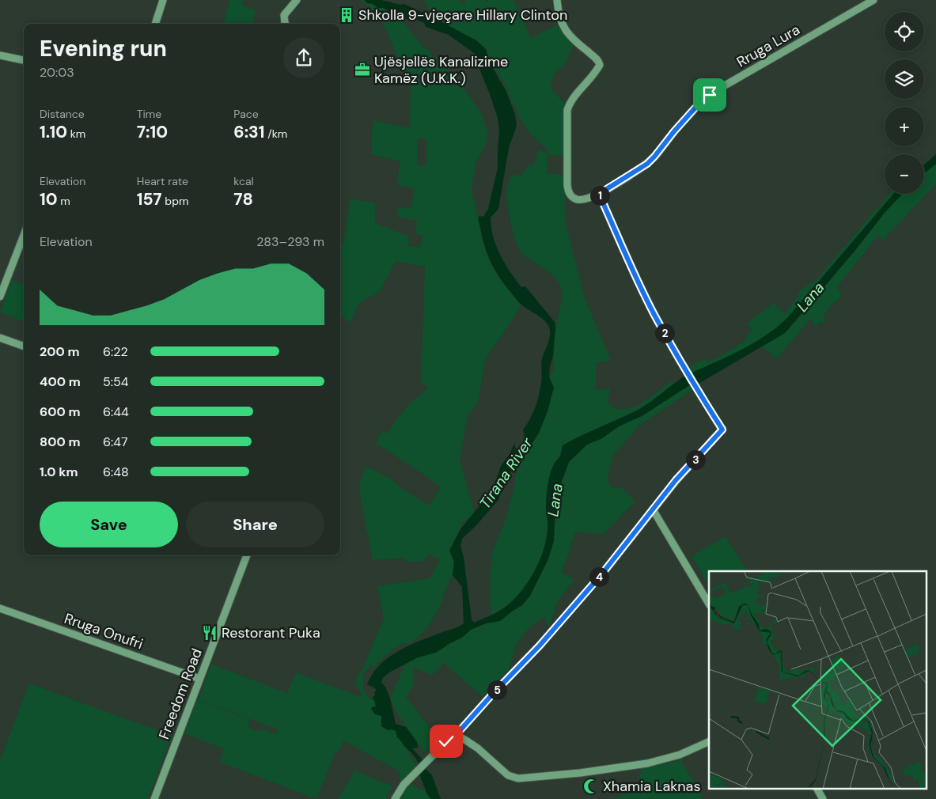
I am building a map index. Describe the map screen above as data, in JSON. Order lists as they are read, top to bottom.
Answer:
{
  "streets": {
    "street": ["Rruga Lura", "Rruga Onufri", "Freedom Road"]
  },
  "crossings": [
    ["Rruga Onufri", "Freedom Road"]
  ],
  "water": ["Lana", "Tirana River"],
  "places": {
    "building": ["Shkolla 9-vjeçare Hillary Clinton"],
    "office": ["Ujësjellës Kanalizime Kamëz (U.K.K.)"],
    "restaurant": ["Restorant Puka"],
    "mosque": ["Xhamia Laknas"]
  },
  "page": {
    "map_buttons": ["+", "−"],
    "heading": ["Evening run", "20:03"],
    "stats": [
      ["Distance", "1.10 km"],
      ["Time", "7:10"],
      ["Pace", "6:31 /km"],
      ["Elevation", "10 m"],
      ["Heart rate", "157 bpm"],
      ["kcal", "78"]
    ],
    "pins": [
      "1",
      "2",
      "3",
      "4",
      "5"
    ],
    "chart": ["Elevation", "283–293 m"],
    "list": [
      {
        "name": "200 m",
        "note": "6:22"
      },
      {
        "name": "400 m",
        "note": "5:54"
      },
      {
        "name": "600 m",
        "note": "6:44"
      },
      {
        "name": "800 m",
        "note": "6:47"
      },
      {
        "name": "1.0 km",
        "note": "6:48"
      }
    ],
    "buttons": ["Save", "Share"]
  }
}
